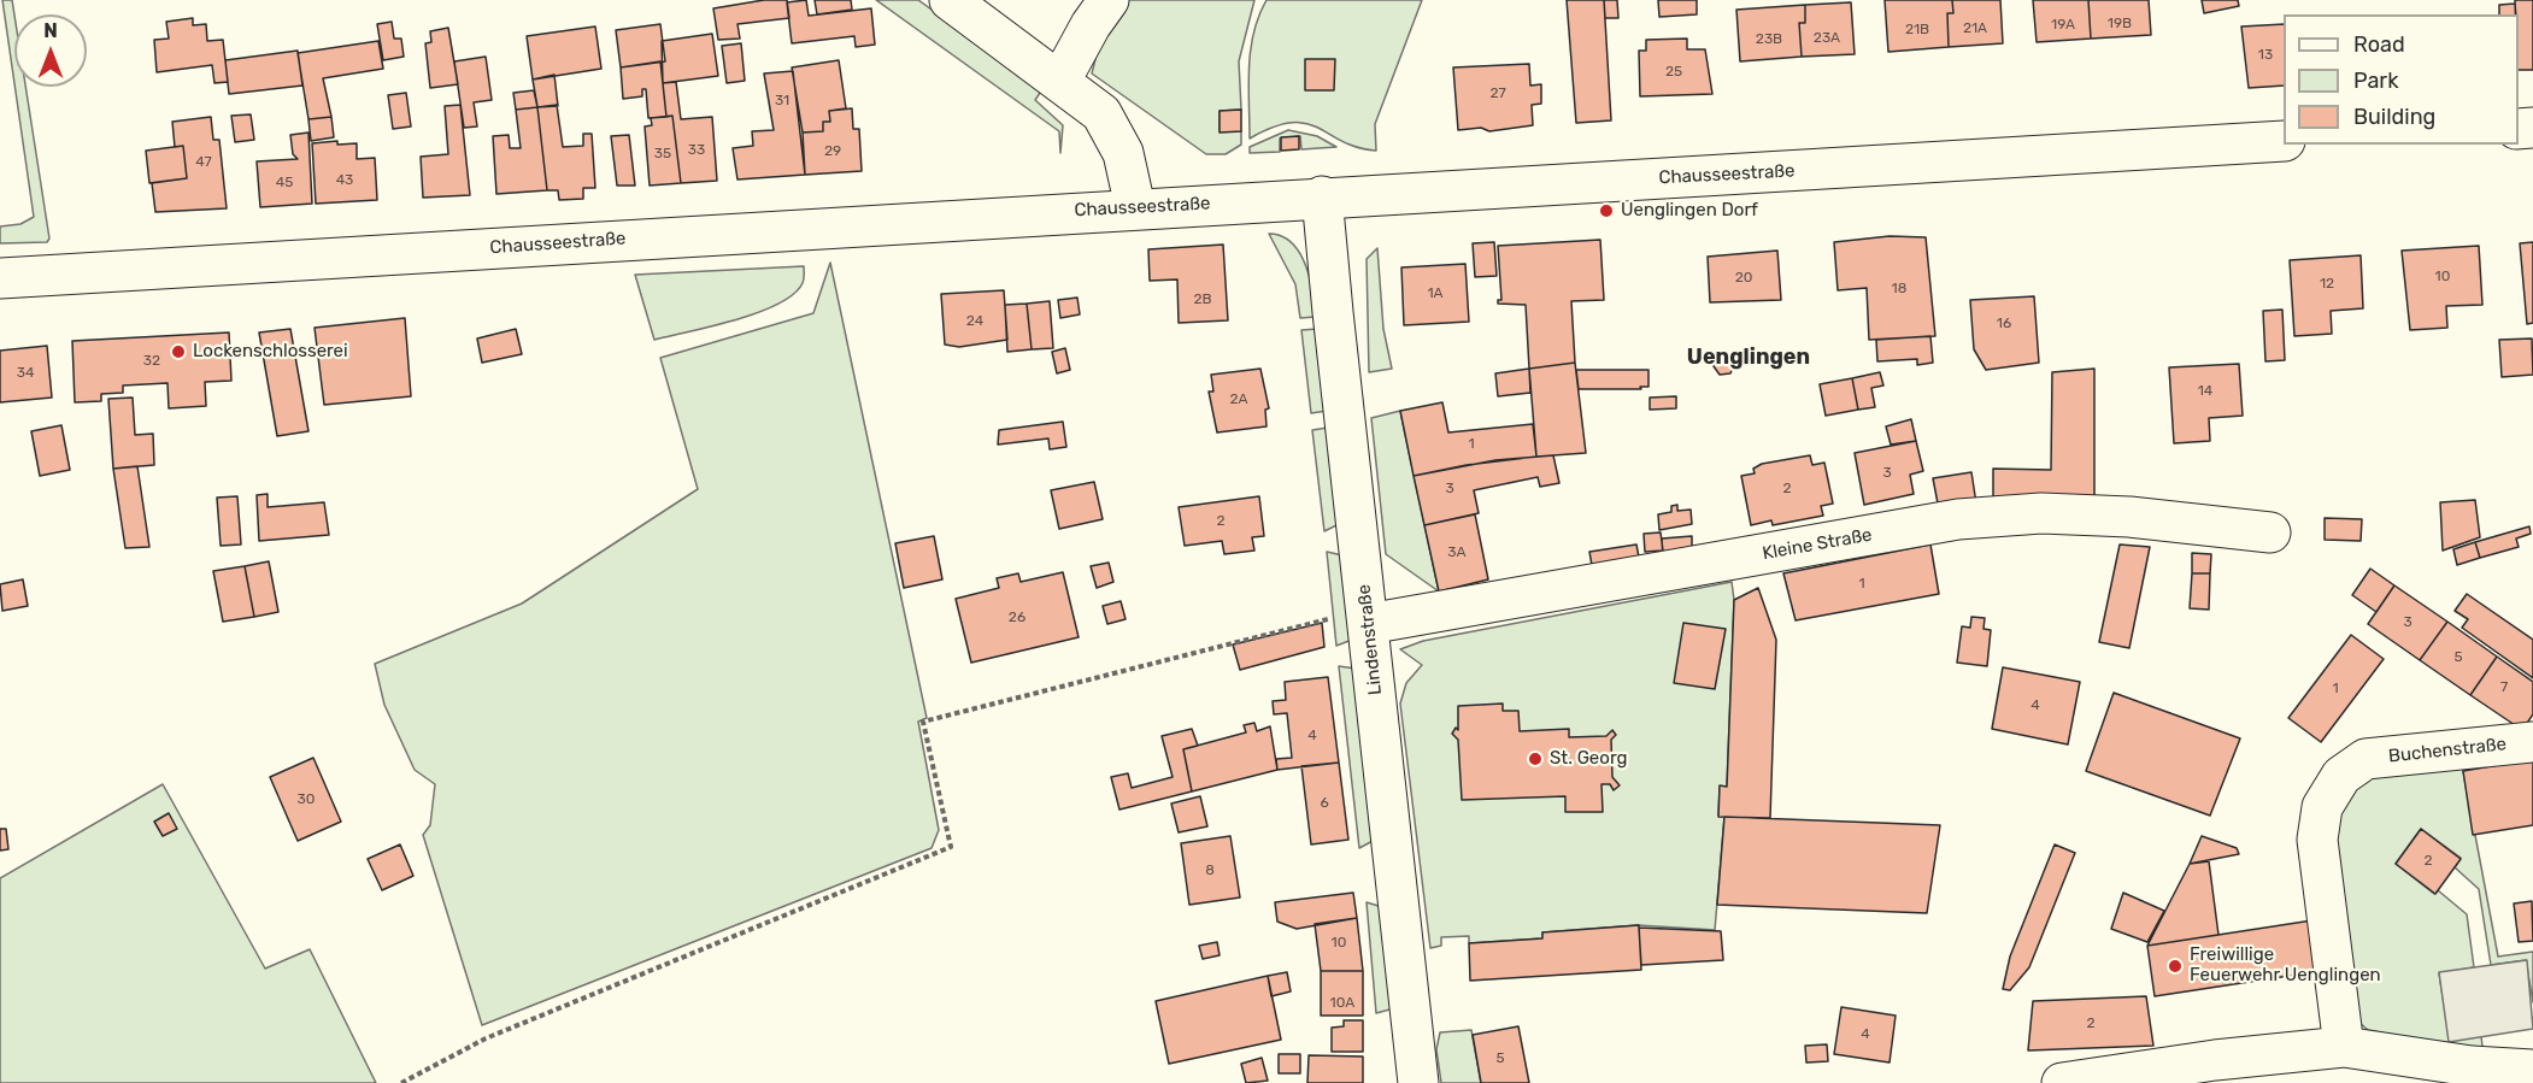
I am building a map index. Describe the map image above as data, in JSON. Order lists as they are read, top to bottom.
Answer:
{
  "streets": {
    "street": [
      "Chausseestraße",
      "Kleine Straße",
      "Lindenstraße",
      "Buchenstraße"
    ]
  },
  "crossings": [
    ["Chausseestraße", "Lindenstraße"],
    ["Kleine Straße", "Lindenstraße"]
  ],
  "districts": ["Uenglingen"],
  "places": [
    "Uenglingen Dorf",
    "Lockenschlosserei",
    "St. Georg",
    "Freiwillige Feuerwehr Uenglingen"
  ],
  "house_numbers": [
    "19B",
    "19A",
    "21A",
    "21B",
    "23A",
    "23B",
    "13",
    "25",
    "27",
    "31",
    "33",
    "29",
    "35",
    "47",
    "43",
    "45",
    "10",
    "20",
    "12",
    "18",
    "1A",
    "2B",
    "24",
    "16",
    "32",
    "34",
    "14",
    "2A",
    "1",
    "3",
    "3",
    "2",
    "2",
    "3A",
    "1",
    "26",
    "3",
    "5",
    "7",
    "1",
    "4",
    "4",
    "30",
    "6",
    "2",
    "8",
    "10",
    "10A",
    "2",
    "4",
    "5"
  ],
  "legend": ["Road", "Park", "Building"],
  "north": "top"
}
